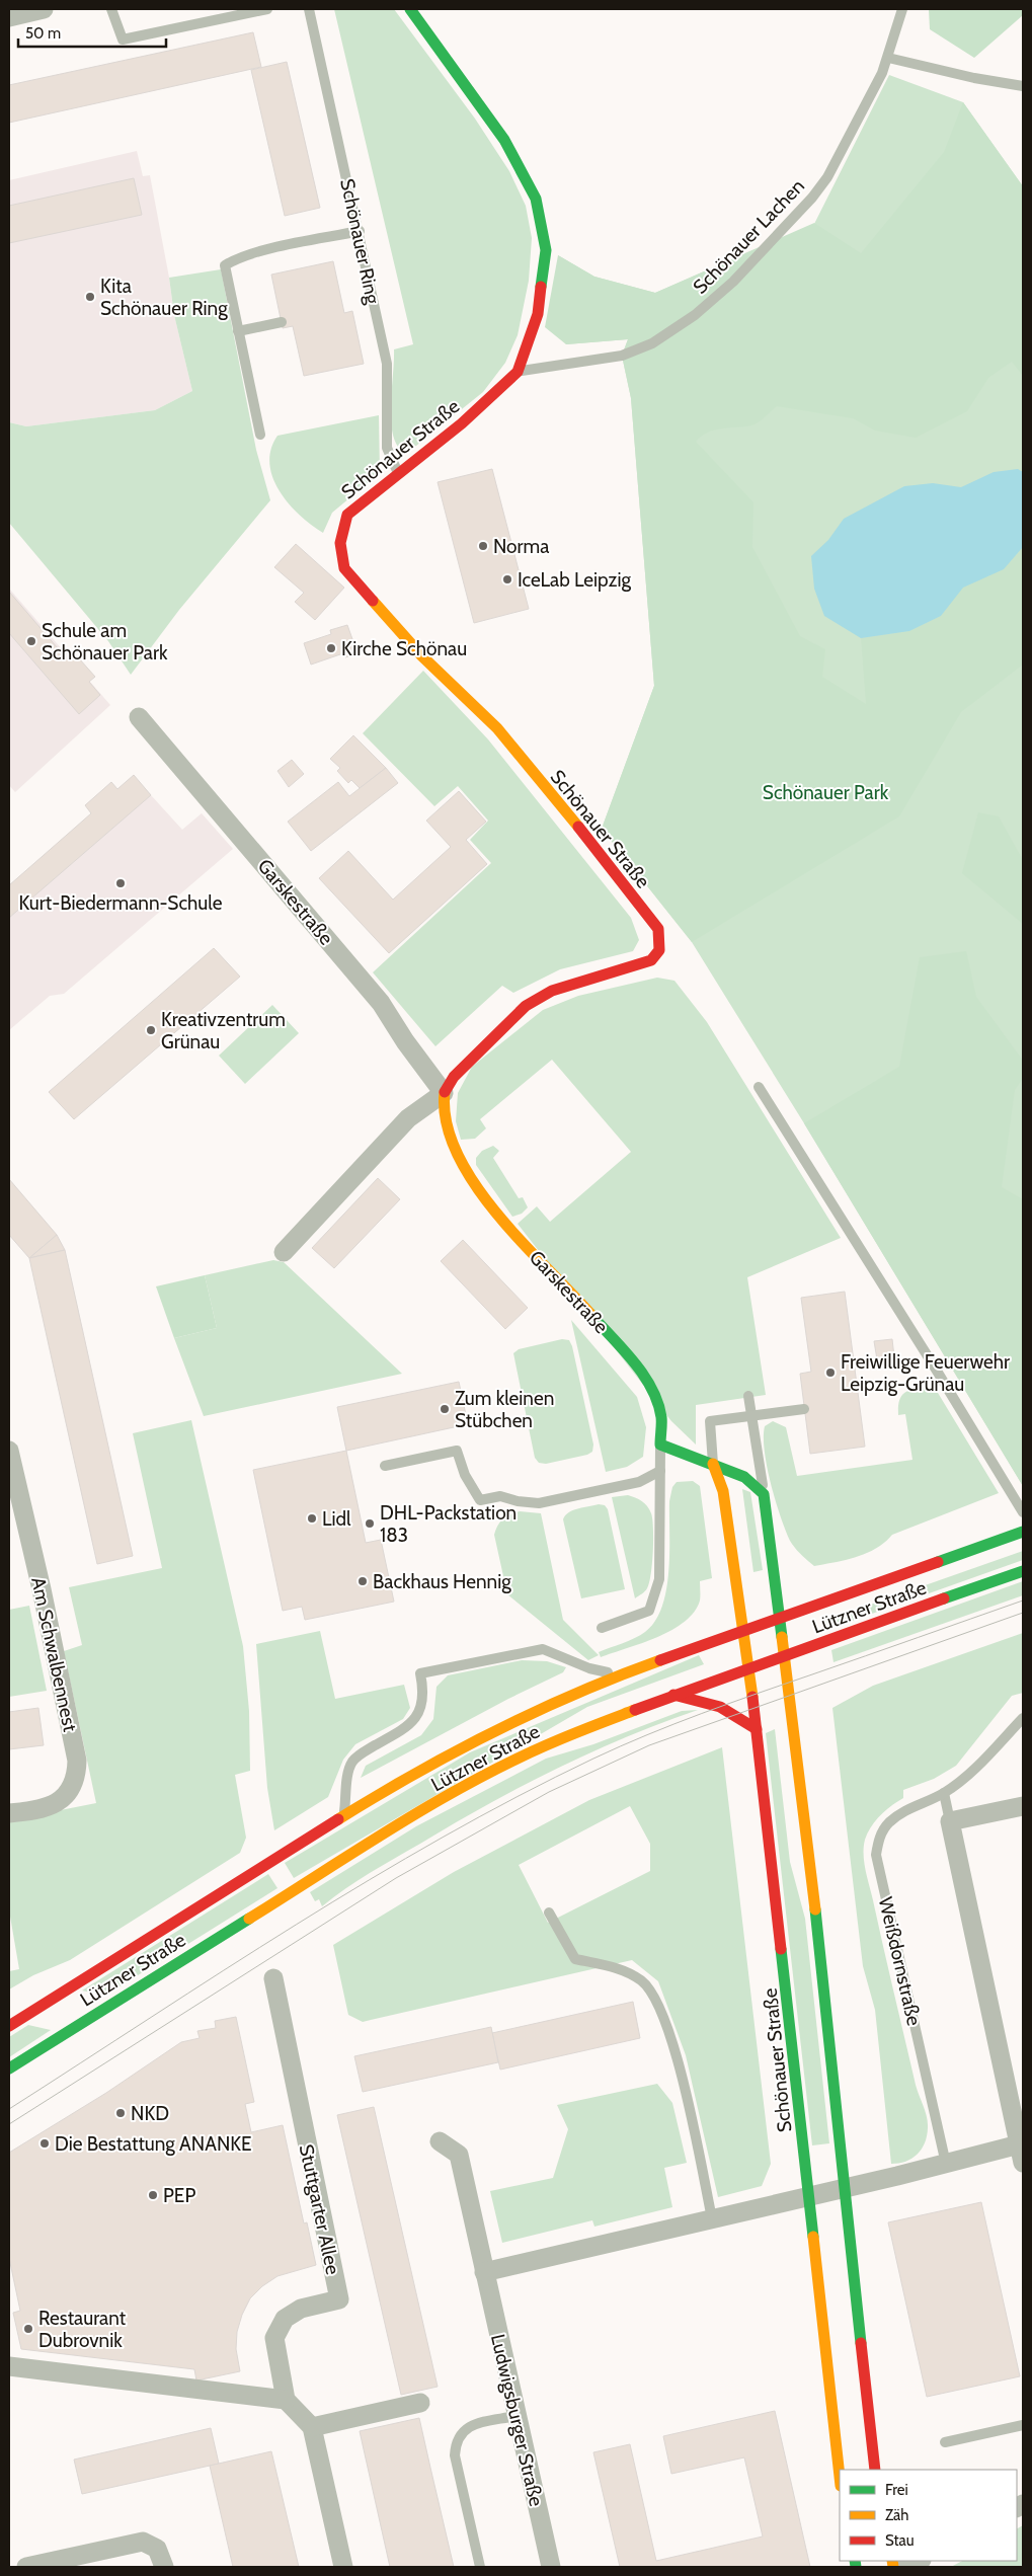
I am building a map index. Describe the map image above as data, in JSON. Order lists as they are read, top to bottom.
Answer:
{
  "streets": {
    "main road": ["Schönauer Straße", "Garskestraße", "Lützner Straße"],
    "street": ["Am Schwalbennest", "Stuttgarter Allee", "Ludwigsburger Straße"],
    "lane": ["Schönauer Lachen", "Schönauer Ring", "Weißdornstraße"]
  },
  "crossings": [
    ["Schönauer Lachen", "Schönauer Straße"],
    ["Schönauer Ring", "Schönauer Straße"],
    ["Schönauer Straße", "Garskestraße"],
    ["Schönauer Straße", "Lützner Straße"]
  ],
  "parks": ["Schönauer Park"],
  "places": [
    "Kita Schönauer Ring",
    "Norma",
    "IceLab Leipzig",
    "Schule am Schönauer Park",
    "Kirche Schönau",
    "Kurt-Biedermann-Schule",
    "Kreativzentrum Grünau",
    "Freiwillige Feuerwehr Leipzig-Grünau",
    "Zum kleinen Stübchen",
    "Lidl",
    "DHL-Packstation 183",
    "Backhaus Hennig",
    "NKD",
    "Die Bestattung ANANKE",
    "PEP",
    "Restaurant Dubrovnik"
  ],
  "legend": ["Frei", "Zäh", "Stau"],
  "scale_bar": "50 m"
}
